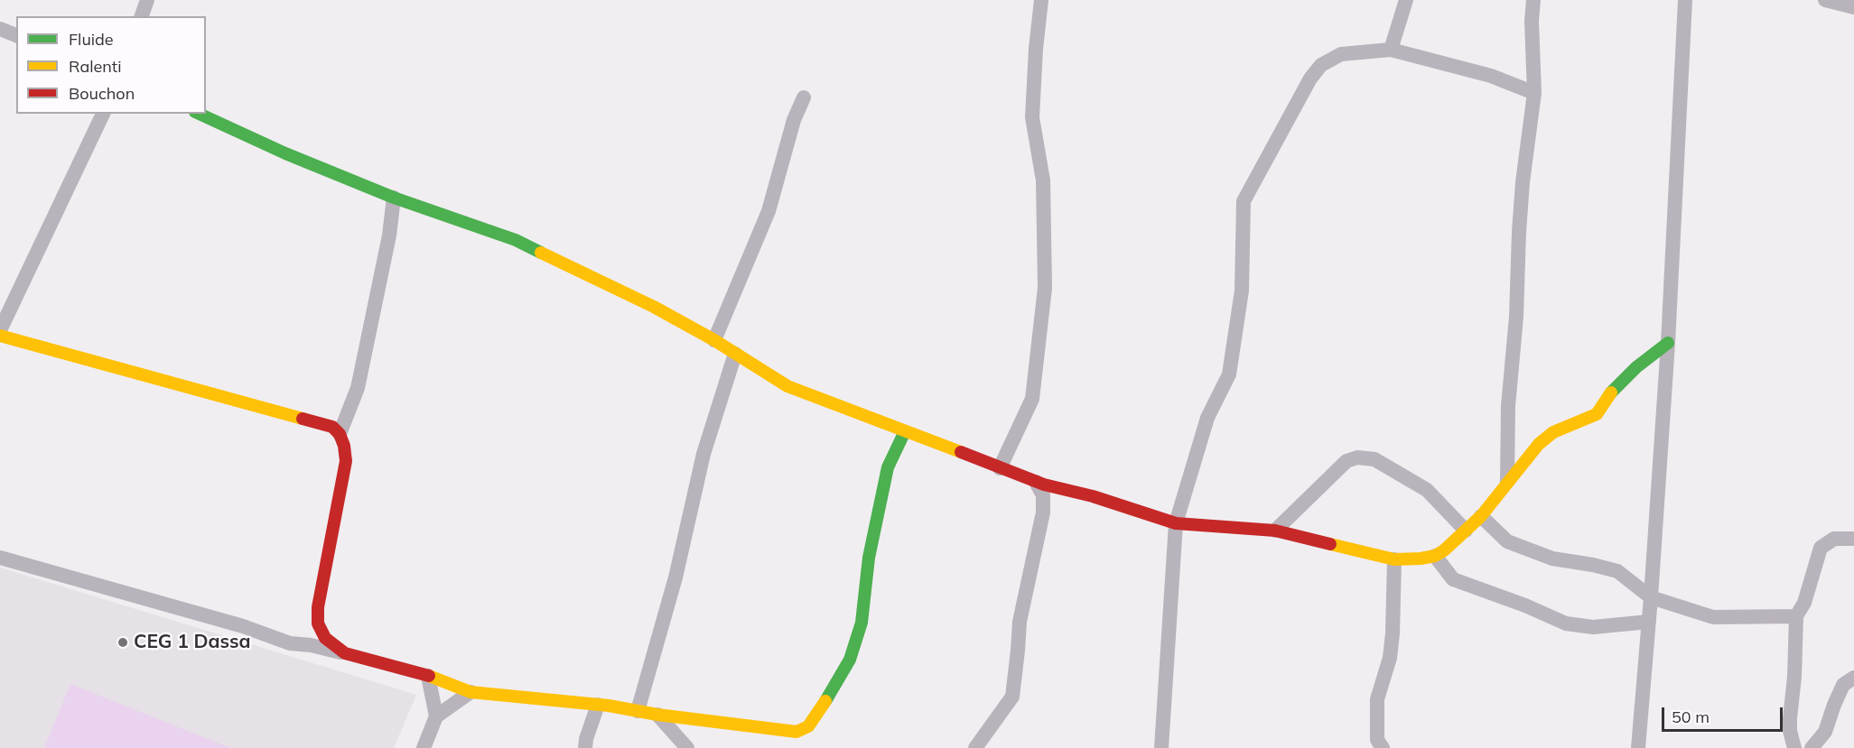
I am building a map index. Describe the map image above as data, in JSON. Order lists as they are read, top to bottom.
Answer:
{
  "places": ["CEG 1 Dassa"],
  "legend": ["Fluide", "Ralenti", "Bouchon"],
  "scale_bar": "50 m"
}
